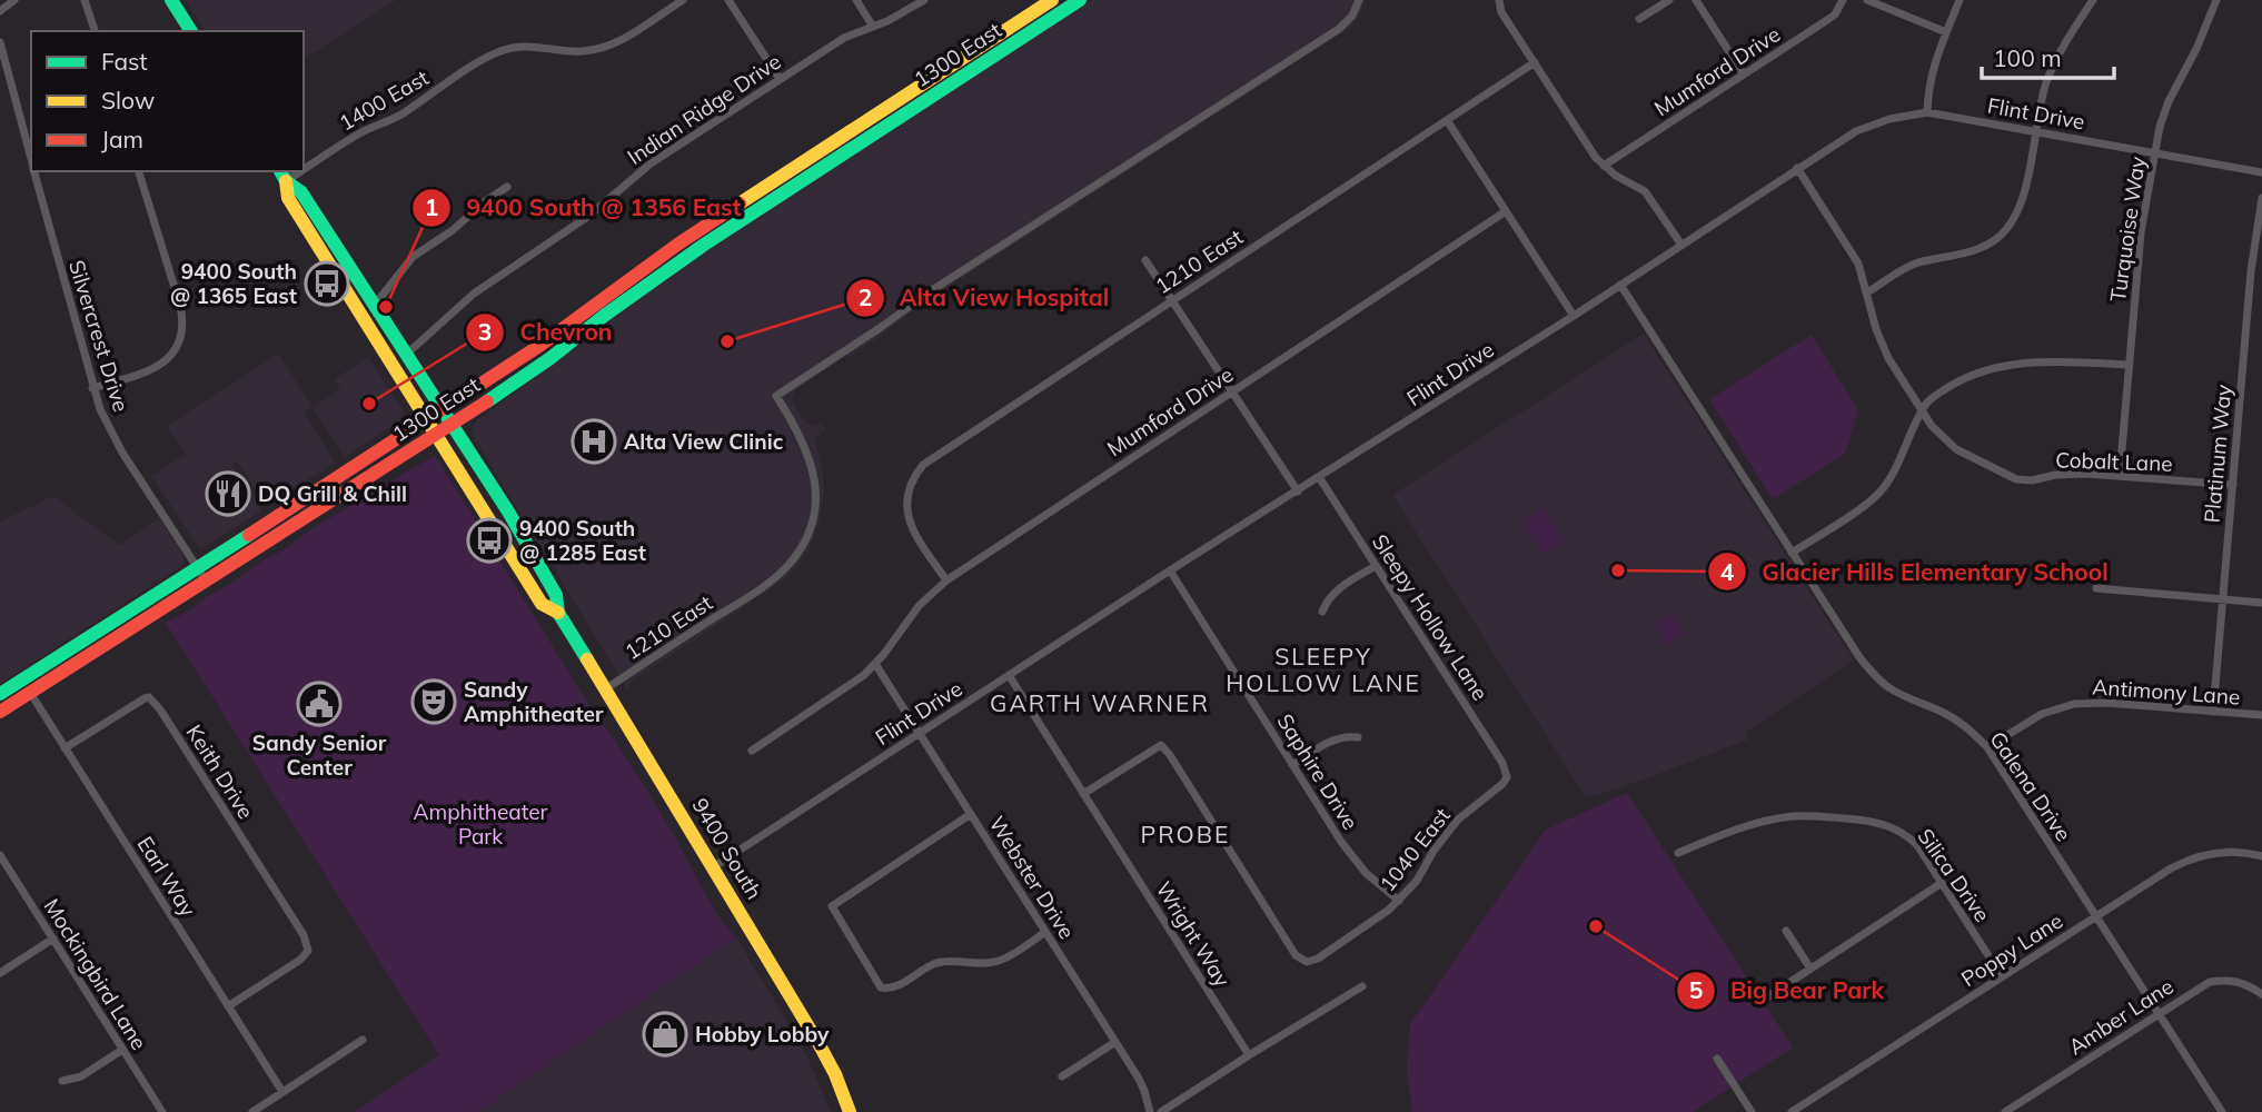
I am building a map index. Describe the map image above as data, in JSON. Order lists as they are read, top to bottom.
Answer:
{
  "streets": {
    "main road": ["1300 East", "9400 South"],
    "street": [
      "Mumford Drive",
      "1400 East",
      "Indian Ridge Drive",
      "Flint Drive",
      "Turquoise Way",
      "1210 East",
      "Silvercrest Drive",
      "Platinum Way",
      "Cobalt Lane",
      "Sleepy Hollow Lane",
      "Antimony Lane",
      "Keith Drive",
      "Saphire Drive",
      "Galena Drive",
      "1040 East",
      "Silica Drive",
      "Earl Way",
      "Webster Drive",
      "Wright Way",
      "Poppy Lane",
      "Mockingbird Lane",
      "Amber Lane"
    ]
  },
  "crossings": [
    ["1300 East", "Silvercrest Drive"],
    ["1300 East", "9400 South"],
    ["1300 East", "Earl Way"],
    ["Mumford Drive", "1210 East"],
    ["Mumford Drive", "Webster Drive"],
    ["Indian Ridge Drive", "9400 South"],
    ["Flint Drive", "Turquoise Way"],
    ["Flint Drive", "Cobalt Lane"],
    ["Flint Drive", "Sleepy Hollow Lane"],
    ["Flint Drive", "Saphire Drive"],
    ["Flint Drive", "Galena Drive"],
    ["Flint Drive", "9400 South"],
    ["Flint Drive", "Webster Drive"],
    ["Flint Drive", "Wright Way"],
    ["Turquoise Way", "Cobalt Lane"],
    ["1210 East", "9400 South"],
    ["Platinum Way", "Cobalt Lane"],
    ["Platinum Way", "Antimony Lane"],
    ["Sleepy Hollow Lane", "1040 East"],
    ["Antimony Lane", "Galena Drive"],
    ["Keith Drive", "Earl Way"],
    ["Saphire Drive", "1040 East"],
    ["Galena Drive", "Poppy Lane"],
    ["Galena Drive", "Amber Lane"],
    ["1040 East", "Wright Way"],
    ["Silica Drive", "Poppy Lane"]
  ],
  "districts": ["SLEEPY HOLLOW LANE", "GARTH WARNER", "PROBE"],
  "parks": ["Amphitheater Park"],
  "places": {
    "bus stop": ["9400 South @ 1365 East", "9400 South @ 1285 East"],
    "other": [
      "9400 South @ 1356 East",
      "Alta View Hospital",
      "Chevron",
      "Glacier Hills Elementary School",
      "Big Bear Park"
    ],
    "hospital": ["Alta View Clinic"],
    "restaurant": ["DQ Grill & Chill"],
    "theatre": ["Sandy Amphitheater"],
    "public building": ["Sandy Senior Center"],
    "shop": ["Hobby Lobby"]
  },
  "legend": ["Fast", "Slow", "Jam"],
  "scale_bar": "100 m"
}
